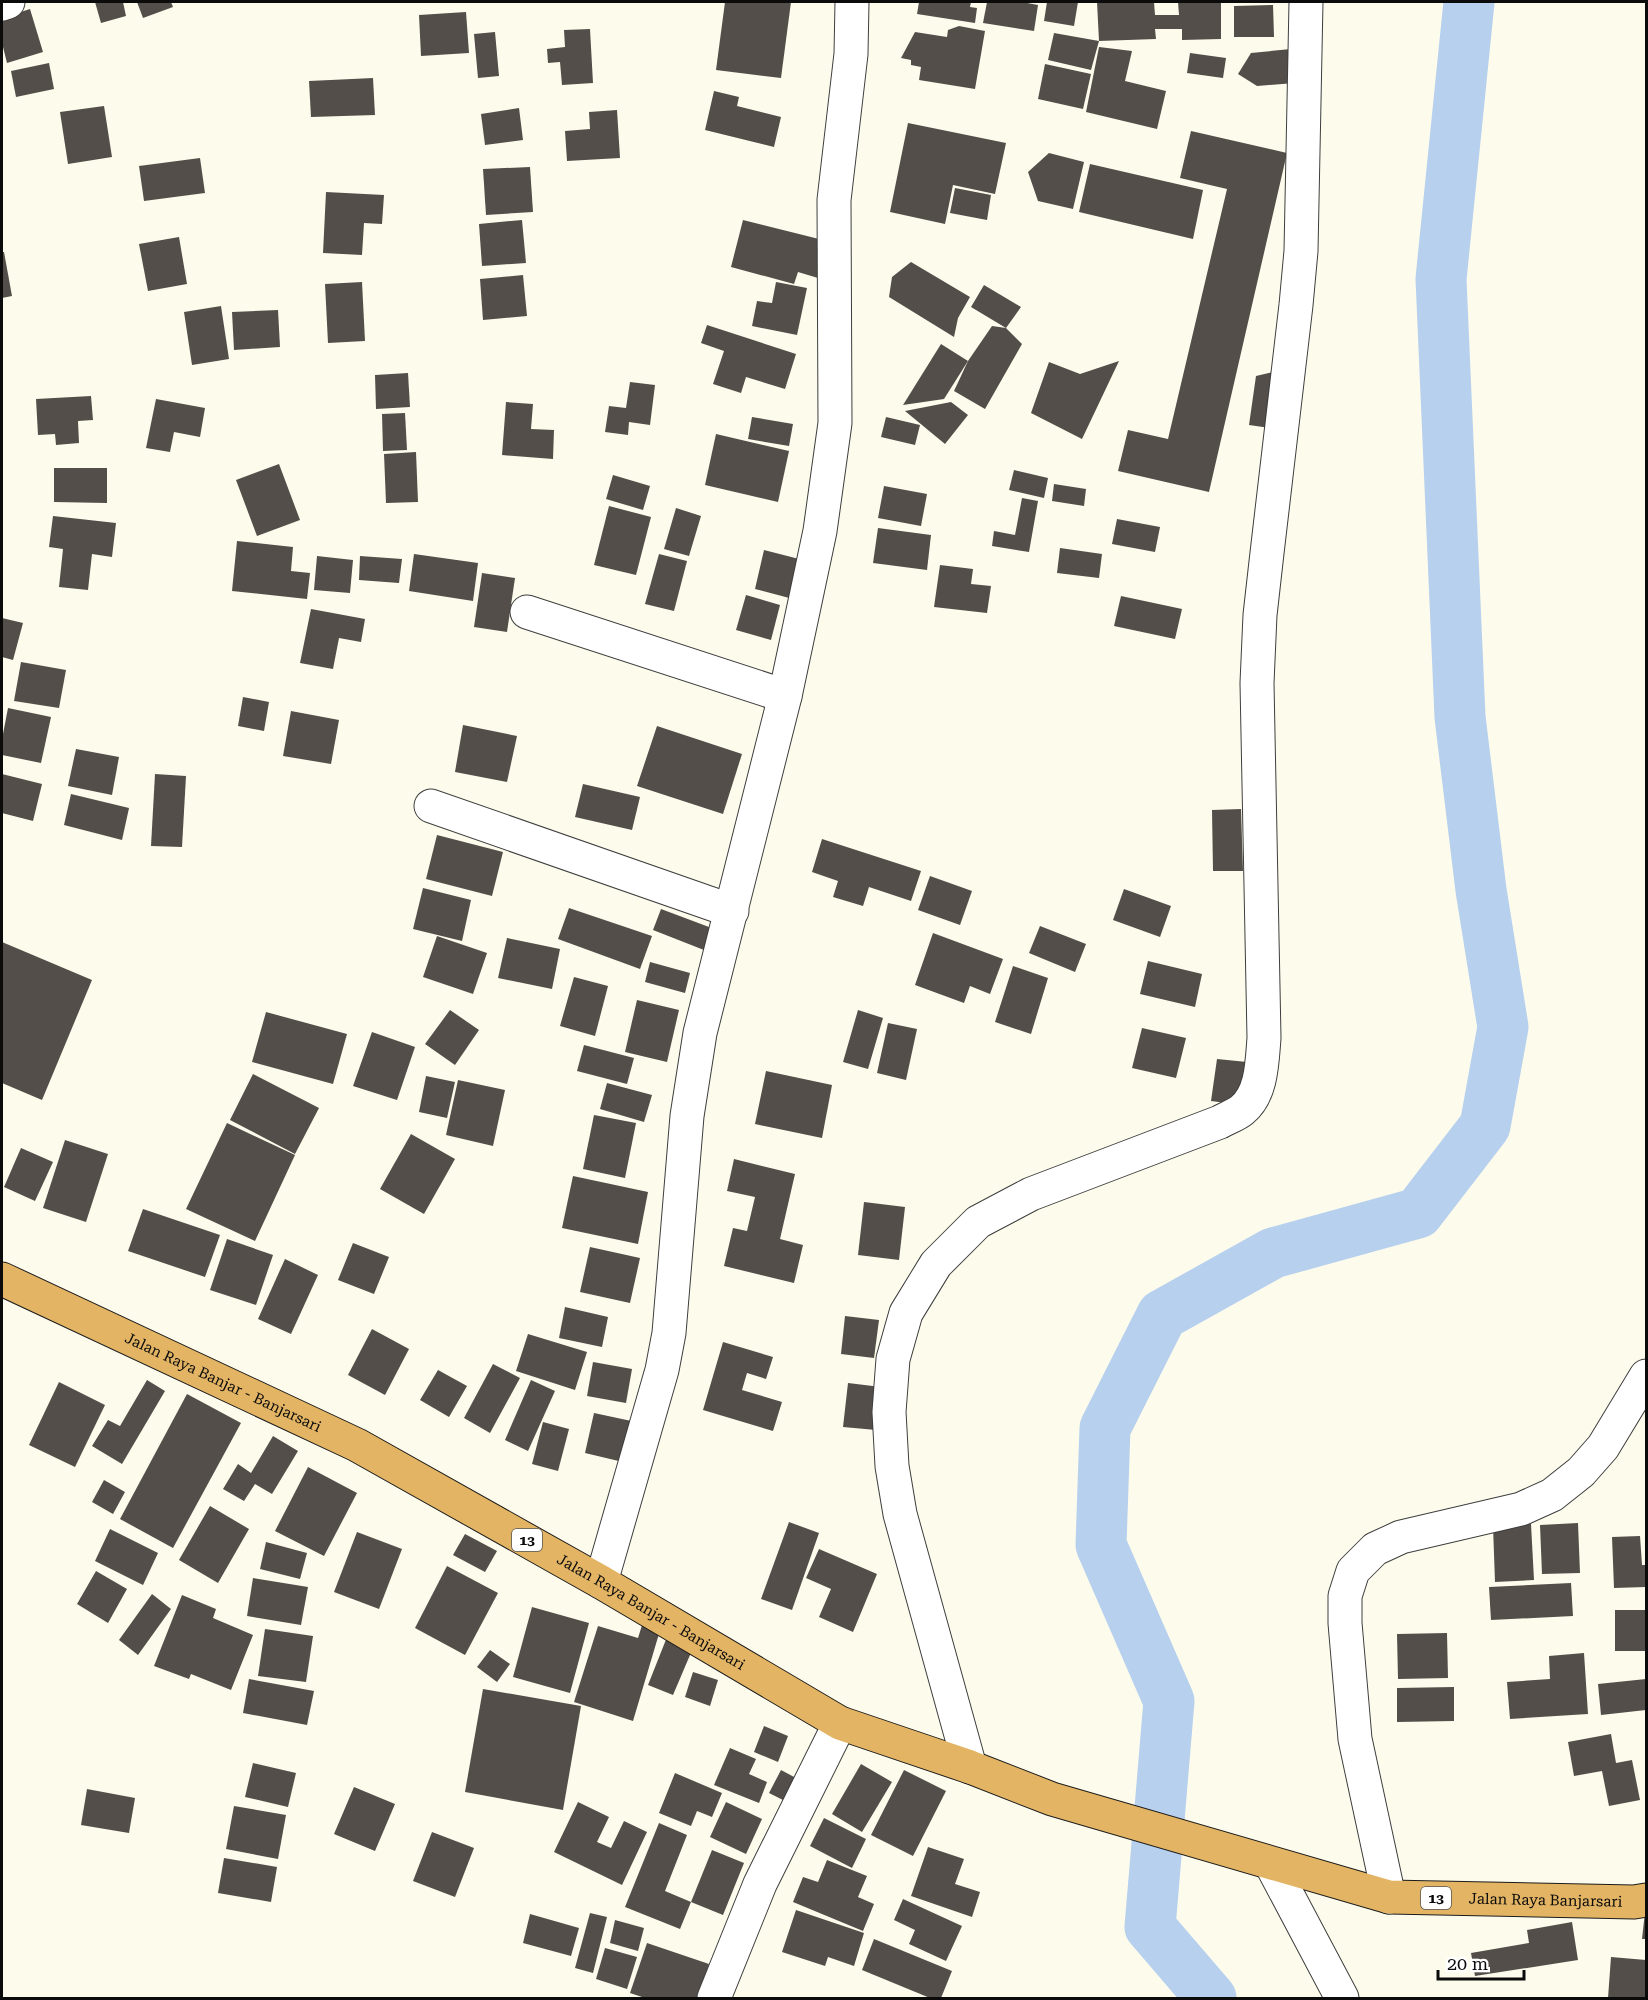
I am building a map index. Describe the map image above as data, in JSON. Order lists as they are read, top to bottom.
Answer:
{
  "streets": {
    "highway": ["Jalan Raya Banjar - Banjarsari", "13", "Jalan Raya Banjarsari"]
  },
  "crossings": [
    ["Jalan Raya Banjar - Banjarsari", "Jalan Raya Banjarsari"]
  ],
  "scale_bar": "20 m"
}
